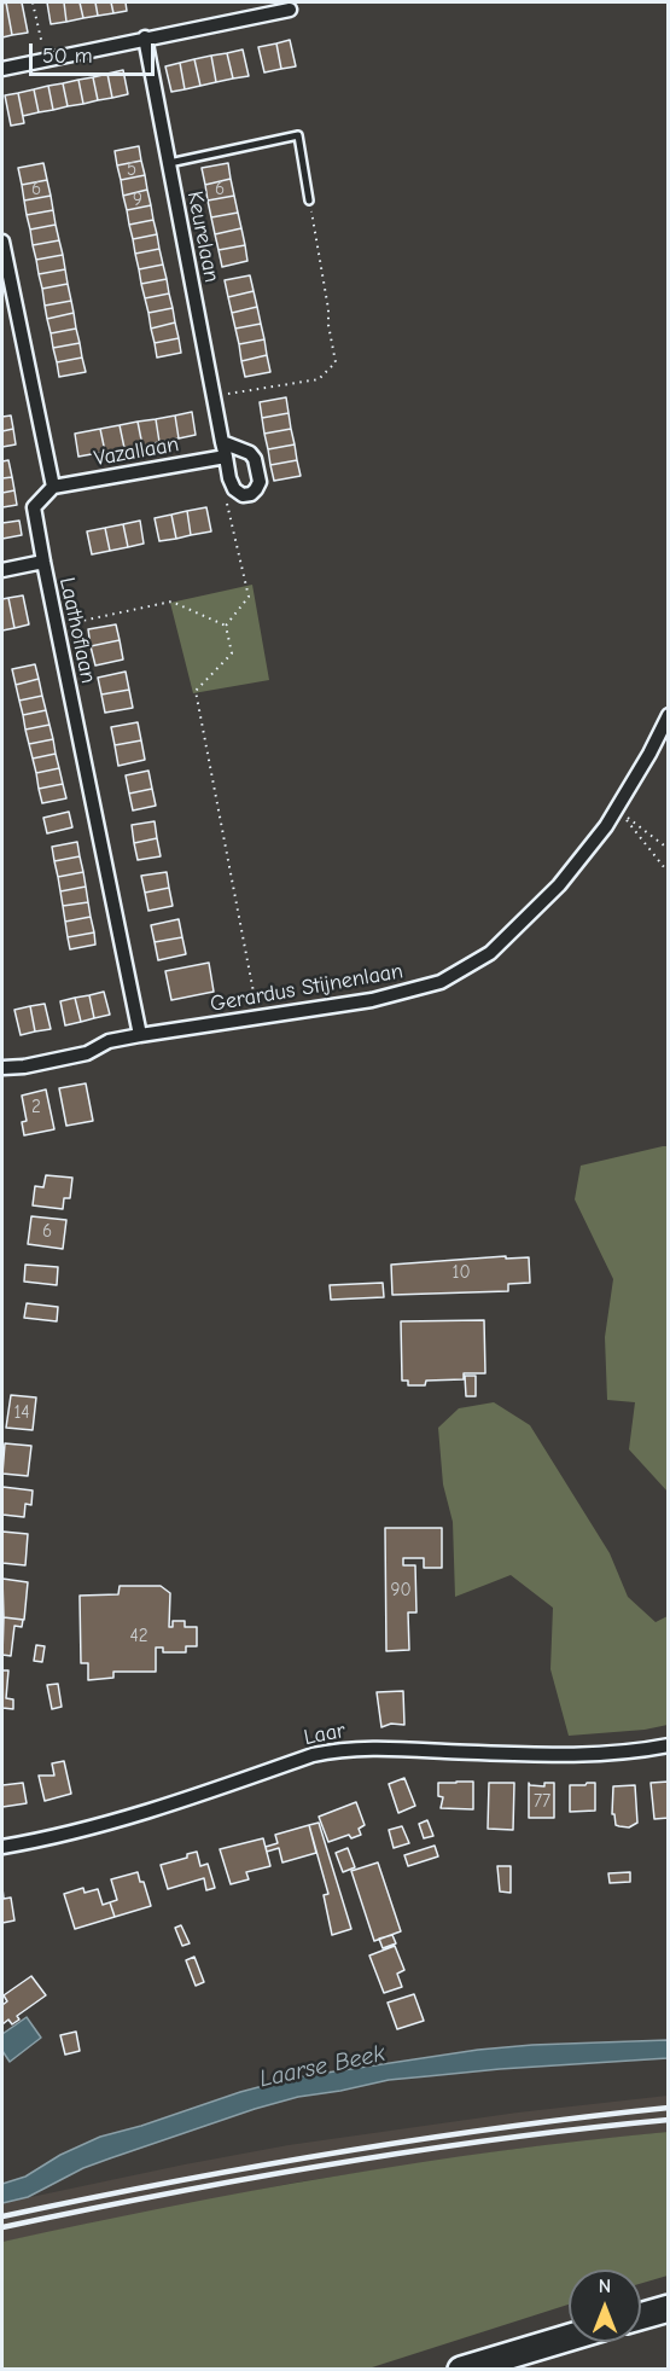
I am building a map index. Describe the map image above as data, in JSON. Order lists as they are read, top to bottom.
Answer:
{
  "streets": {
    "street": [
      "Keurelaan",
      "Vazallaan",
      "Laathoflaan",
      "Gerardus Stijnenlaan",
      "Laar"
    ]
  },
  "crossings": [
    ["Keurelaan", "Vazallaan"],
    ["Vazallaan", "Laathoflaan"],
    ["Laathoflaan", "Gerardus Stijnenlaan"]
  ],
  "water": ["Laarse Beek"],
  "house_numbers": [
    "5",
    "6",
    "6",
    "9",
    "2",
    "6",
    "10",
    "14",
    "90",
    "42",
    "77"
  ],
  "scale_bar": "50 m",
  "north": "top"
}
